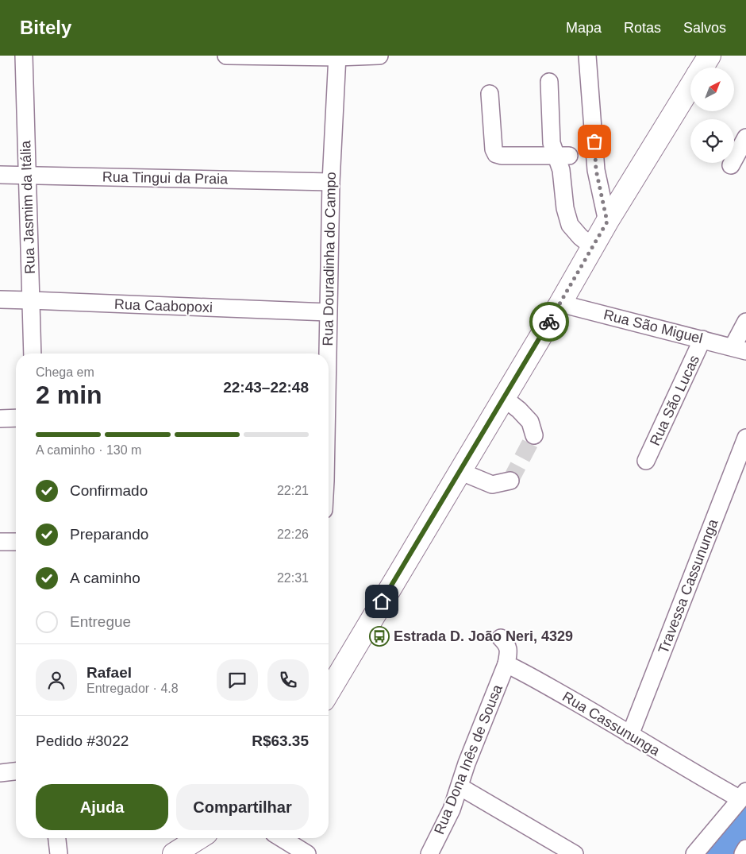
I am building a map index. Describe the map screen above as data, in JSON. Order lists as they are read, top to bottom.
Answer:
{
  "streets": {
    "street": [
      "Rua Tingui da Praia",
      "Rua Jasmim da Itália",
      "Rua Douradinha do Campo",
      "Rua Caabopoxi",
      "Rua São Miguel",
      "Rua São Lucas",
      "Travessa Cassununga",
      "Rua Cassununga",
      "Rua Dona Inês de Sousa"
    ]
  },
  "crossings": [
    ["Rua Tingui da Praia", "Rua Jasmim da Itália"],
    ["Rua Tingui da Praia", "Rua Douradinha do Campo"],
    ["Rua Jasmim da Itália", "Rua Caabopoxi"],
    ["Rua Douradinha do Campo", "Rua Caabopoxi"],
    ["Rua São Miguel", "Rua São Lucas"],
    ["Travessa Cassununga", "Rua Cassununga"],
    ["Rua Cassununga", "Rua Dona Inês de Sousa"]
  ],
  "places": {
    "bus stop": ["Estrada D. João Neri, 4329"]
  },
  "north": "top right",
  "page": {
    "header": "Bitely",
    "nav": ["Mapa", "Rotas", "Salvos"],
    "heading": ["2 min", "Chega em", "22:43–22:48"],
    "panel": [
      "Rafael",
      "Entregador · 4.8",
      "Pedido #3022",
      "R$63.35"
    ],
    "bar": "A caminho · 130 m",
    "list": [
      ["Confirmado", "22:21"],
      ["Preparando", "22:26"],
      ["A caminho", "22:31"],
      "Entregue"
    ],
    "buttons": ["Ajuda", "Compartilhar"]
  }
}
